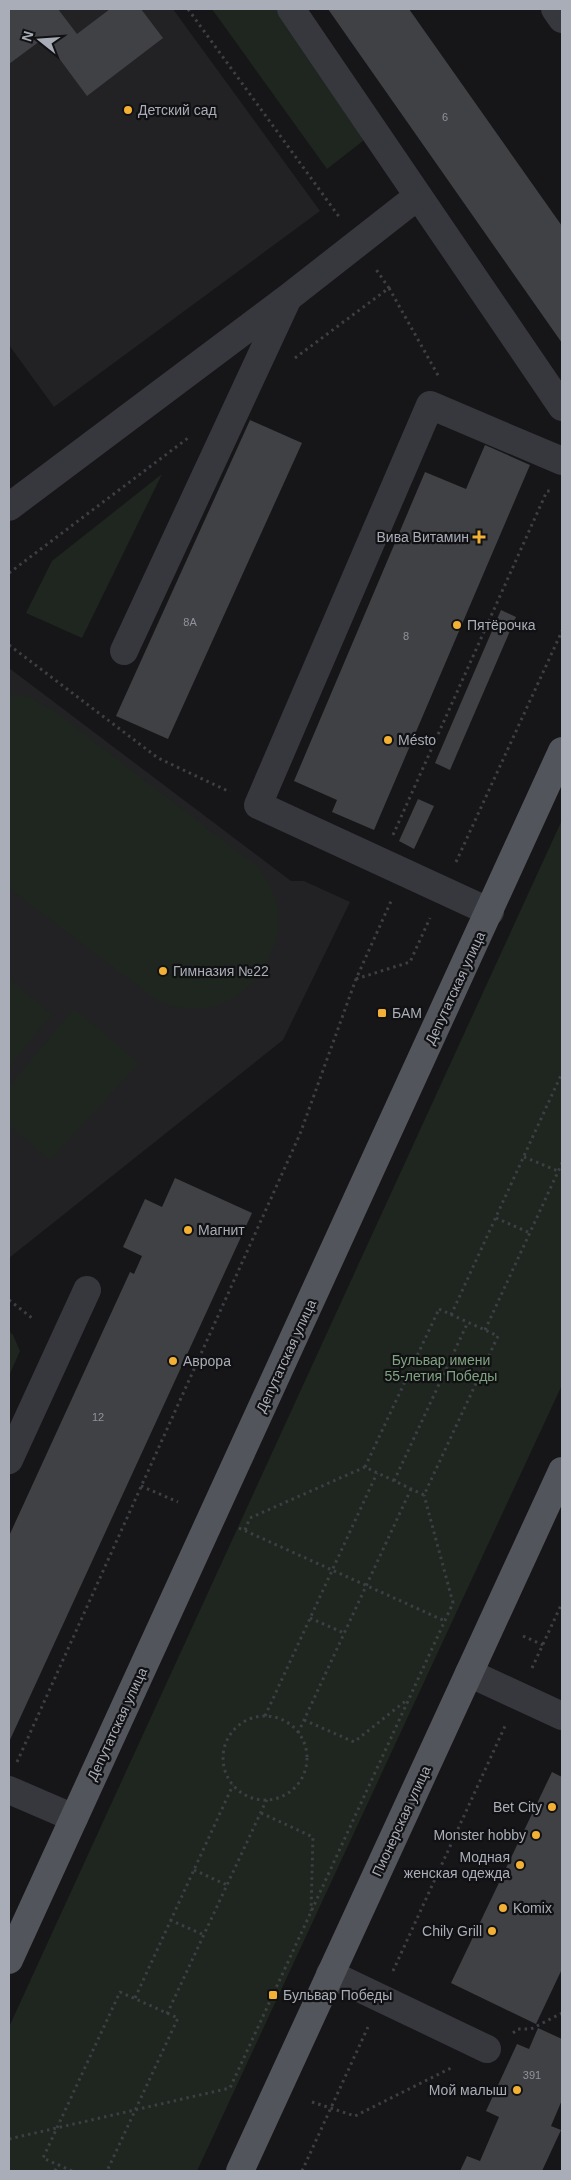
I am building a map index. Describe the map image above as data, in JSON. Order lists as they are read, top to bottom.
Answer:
{
  "streets": {
    "main road": ["Депутатская улица", "Пионерская улица"]
  },
  "parks": ["Бульвар имени 55-летия Победы"],
  "places": {
    "other": [
      "Детский сад",
      "Пятёрочка",
      "Mésto",
      "Гимназия №22",
      "Магнит",
      "Аврора",
      "Bet City",
      "Monster hobby",
      "Модная женская одежда",
      "Komix",
      "Chily Grill",
      "Мой малыш"
    ],
    "health": ["Вива Витамин"],
    "transit": ["БАМ", "Бульвар Победы"]
  },
  "house_numbers": [
    "6",
    "8А",
    "8",
    "12",
    "391"
  ],
  "north": "left"
}
